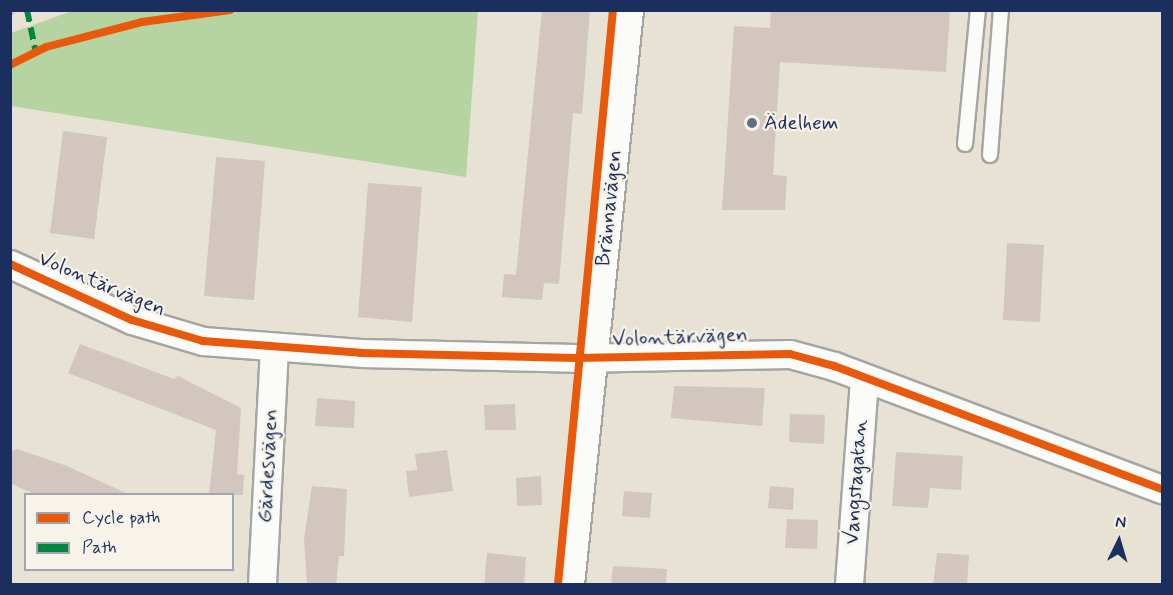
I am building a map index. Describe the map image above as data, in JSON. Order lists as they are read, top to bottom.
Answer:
{
  "streets": {
    "street": [
      "Brännavägen",
      "Volontärvägen",
      "Gärdesvägen",
      "Vangstagatan"
    ]
  },
  "crossings": [
    ["Brännavägen", "Volontärvägen"],
    ["Volontärvägen", "Gärdesvägen"],
    ["Volontärvägen", "Vangstagatan"]
  ],
  "places": ["Ädelhem"],
  "legend": ["Cycle path", "Path"],
  "north": "top"
}
